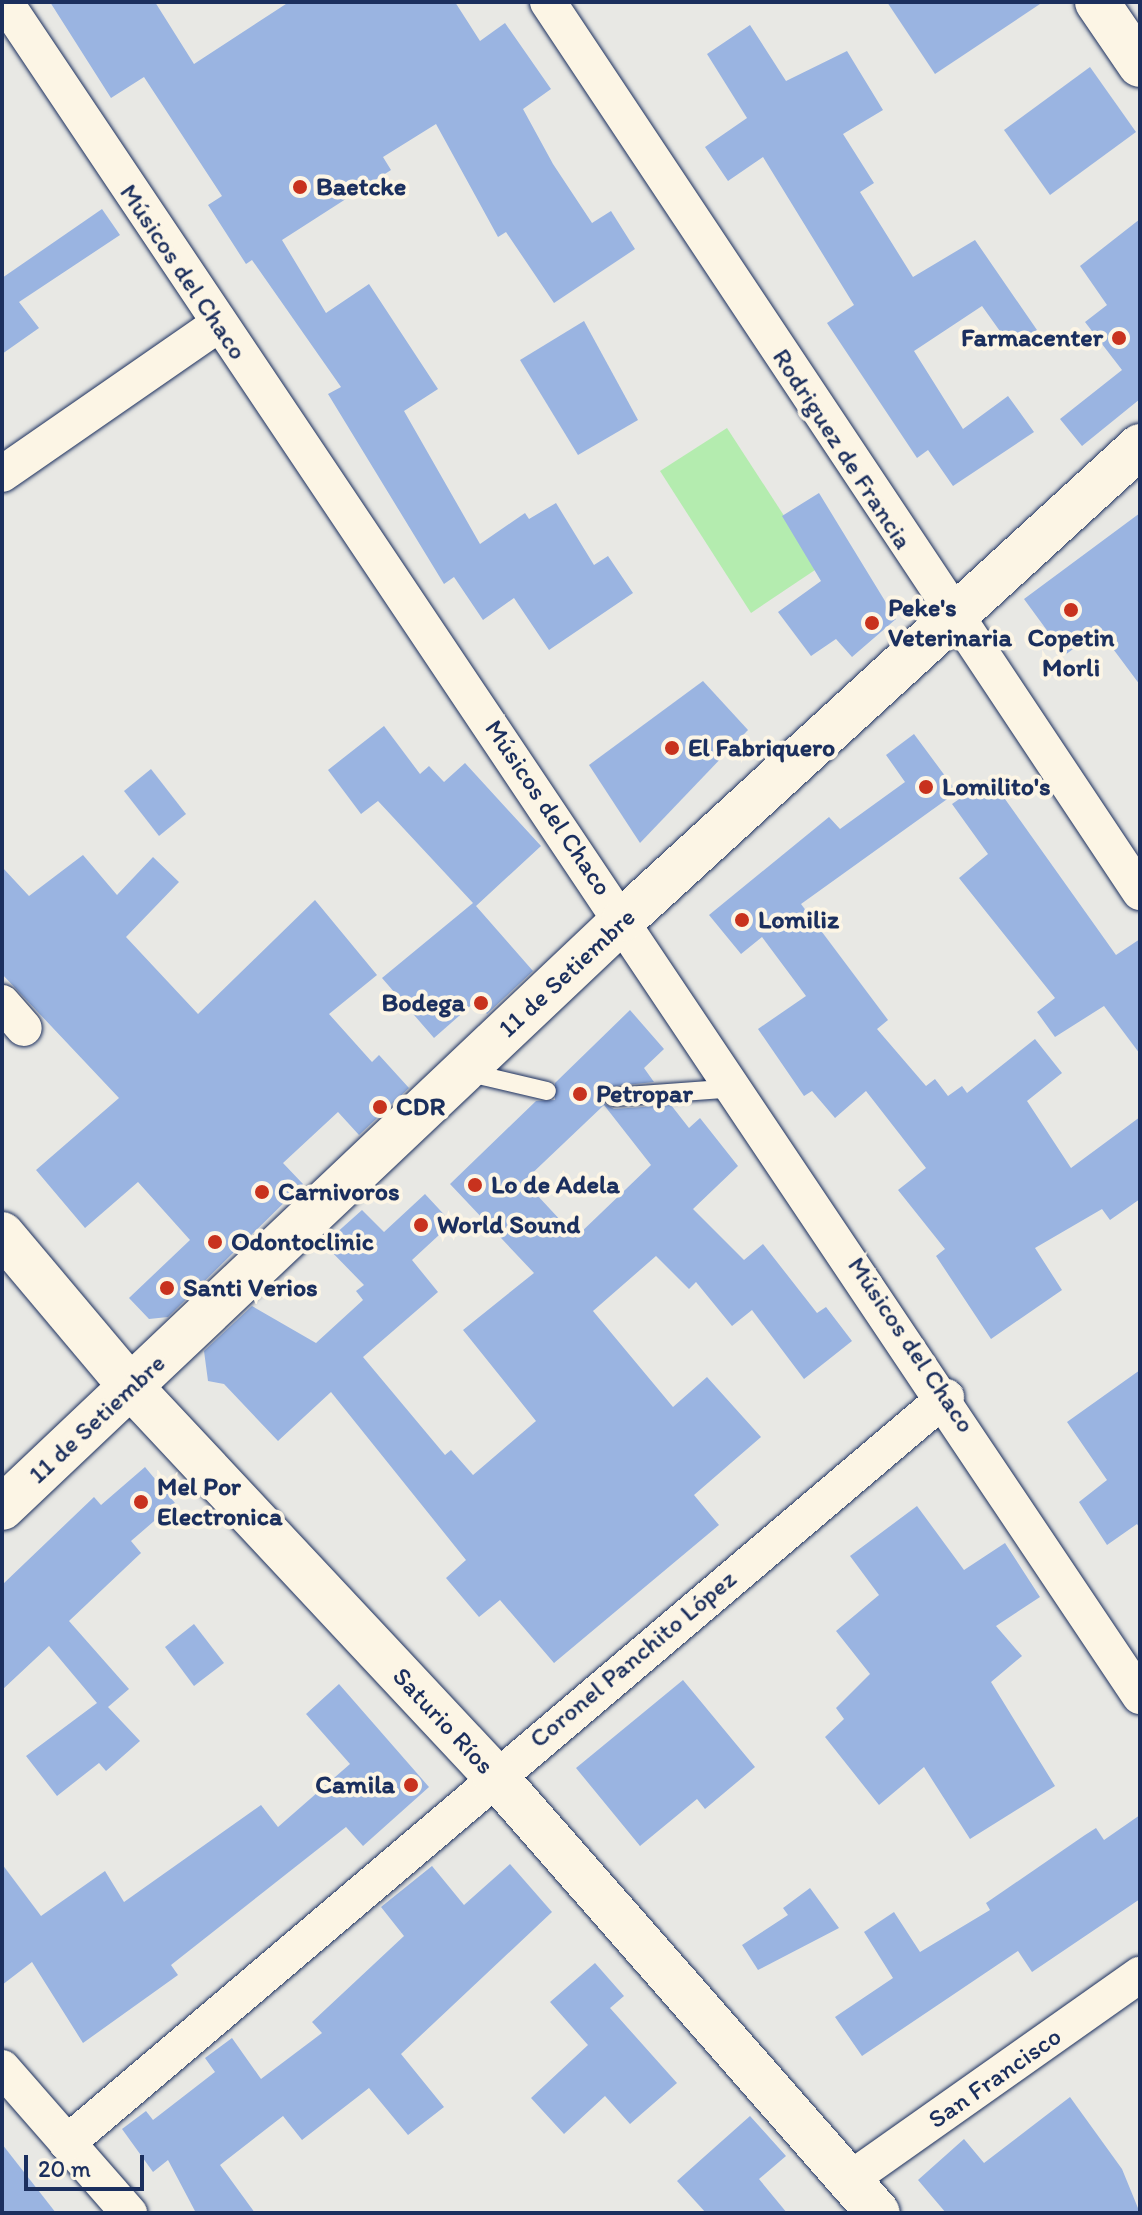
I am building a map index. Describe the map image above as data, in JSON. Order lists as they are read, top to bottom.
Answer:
{
  "streets": {
    "main road": ["11 de Setiembre", "Saturio Ríos"],
    "street": [
      "Músicos del Chaco",
      "Rodriguez de Francia",
      "Coronel Panchito López",
      "San Francisco"
    ]
  },
  "crossings": [
    ["Músicos del Chaco", "11 de Setiembre"],
    ["Músicos del Chaco", "Coronel Panchito López"],
    ["Rodriguez de Francia", "11 de Setiembre"],
    ["11 de Setiembre", "Saturio Ríos"],
    ["Coronel Panchito López", "Saturio Ríos"],
    ["Saturio Ríos", "San Francisco"]
  ],
  "places": [
    "Baetcke",
    "Farmacenter",
    "Copetin Morli",
    "Peke's Veterinaria",
    "El Fabriquero",
    "Lomilito's",
    "Lomiliz",
    "Bodega",
    "Petropar",
    "CDR",
    "Lo de Adela",
    "Carnivoros",
    "World Sound",
    "Odontoclinic",
    "Santi Verios",
    "Mel Por Electronica",
    "Camila"
  ],
  "scale_bar": "20 m"
}
